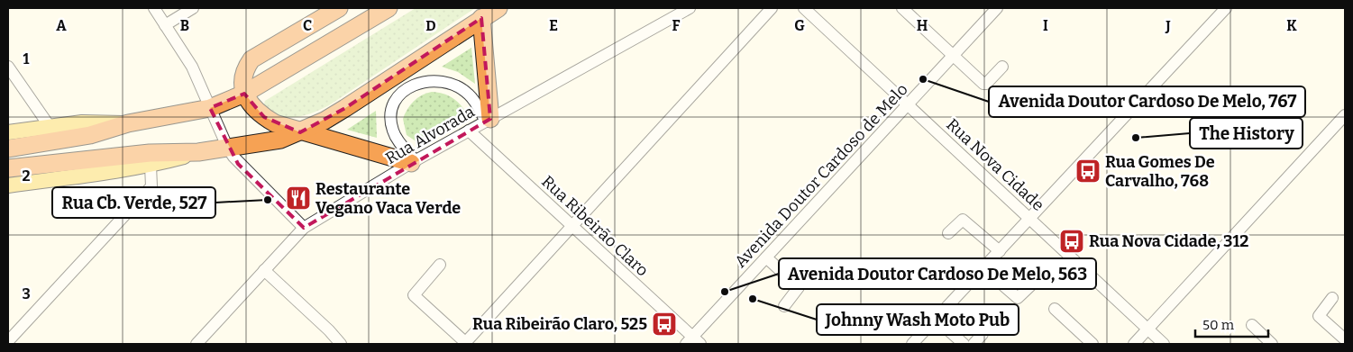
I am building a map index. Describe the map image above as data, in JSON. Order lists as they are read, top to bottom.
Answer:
{
  "streets": {
    "street": [
      "Rua Alvorada",
      "Rua Nova Cidade",
      "Avenida Doutor Cardoso de Melo",
      "Rua Ribeirão Claro"
    ]
  },
  "crossings": [
    ["Rua Alvorada", "Rua Ribeirão Claro"],
    ["Rua Nova Cidade", "Avenida Doutor Cardoso de Melo"],
    ["Avenida Doutor Cardoso de Melo", "Rua Ribeirão Claro"]
  ],
  "places": {
    "other": [
      "Avenida Doutor Cardoso De Melo, 767",
      "The History",
      "Rua Cb. Verde, 527",
      "Avenida Doutor Cardoso De Melo, 563",
      "Johnny Wash Moto Pub"
    ],
    "bus stop": ["Rua Gomes De Carvalho, 768", "Rua Nova Cidade, 312", "Rua Ribeirão Claro, 525"],
    "restaurant": ["Restaurante Vegano Vaca Verde"]
  },
  "scale_bar": "50 m",
  "grid": {
    "columns": [
      "A",
      "B",
      "C",
      "D",
      "E",
      "F",
      "G",
      "H",
      "I",
      "J",
      "K"
    ],
    "rows": ["1", "2", "3"]
  }
}
